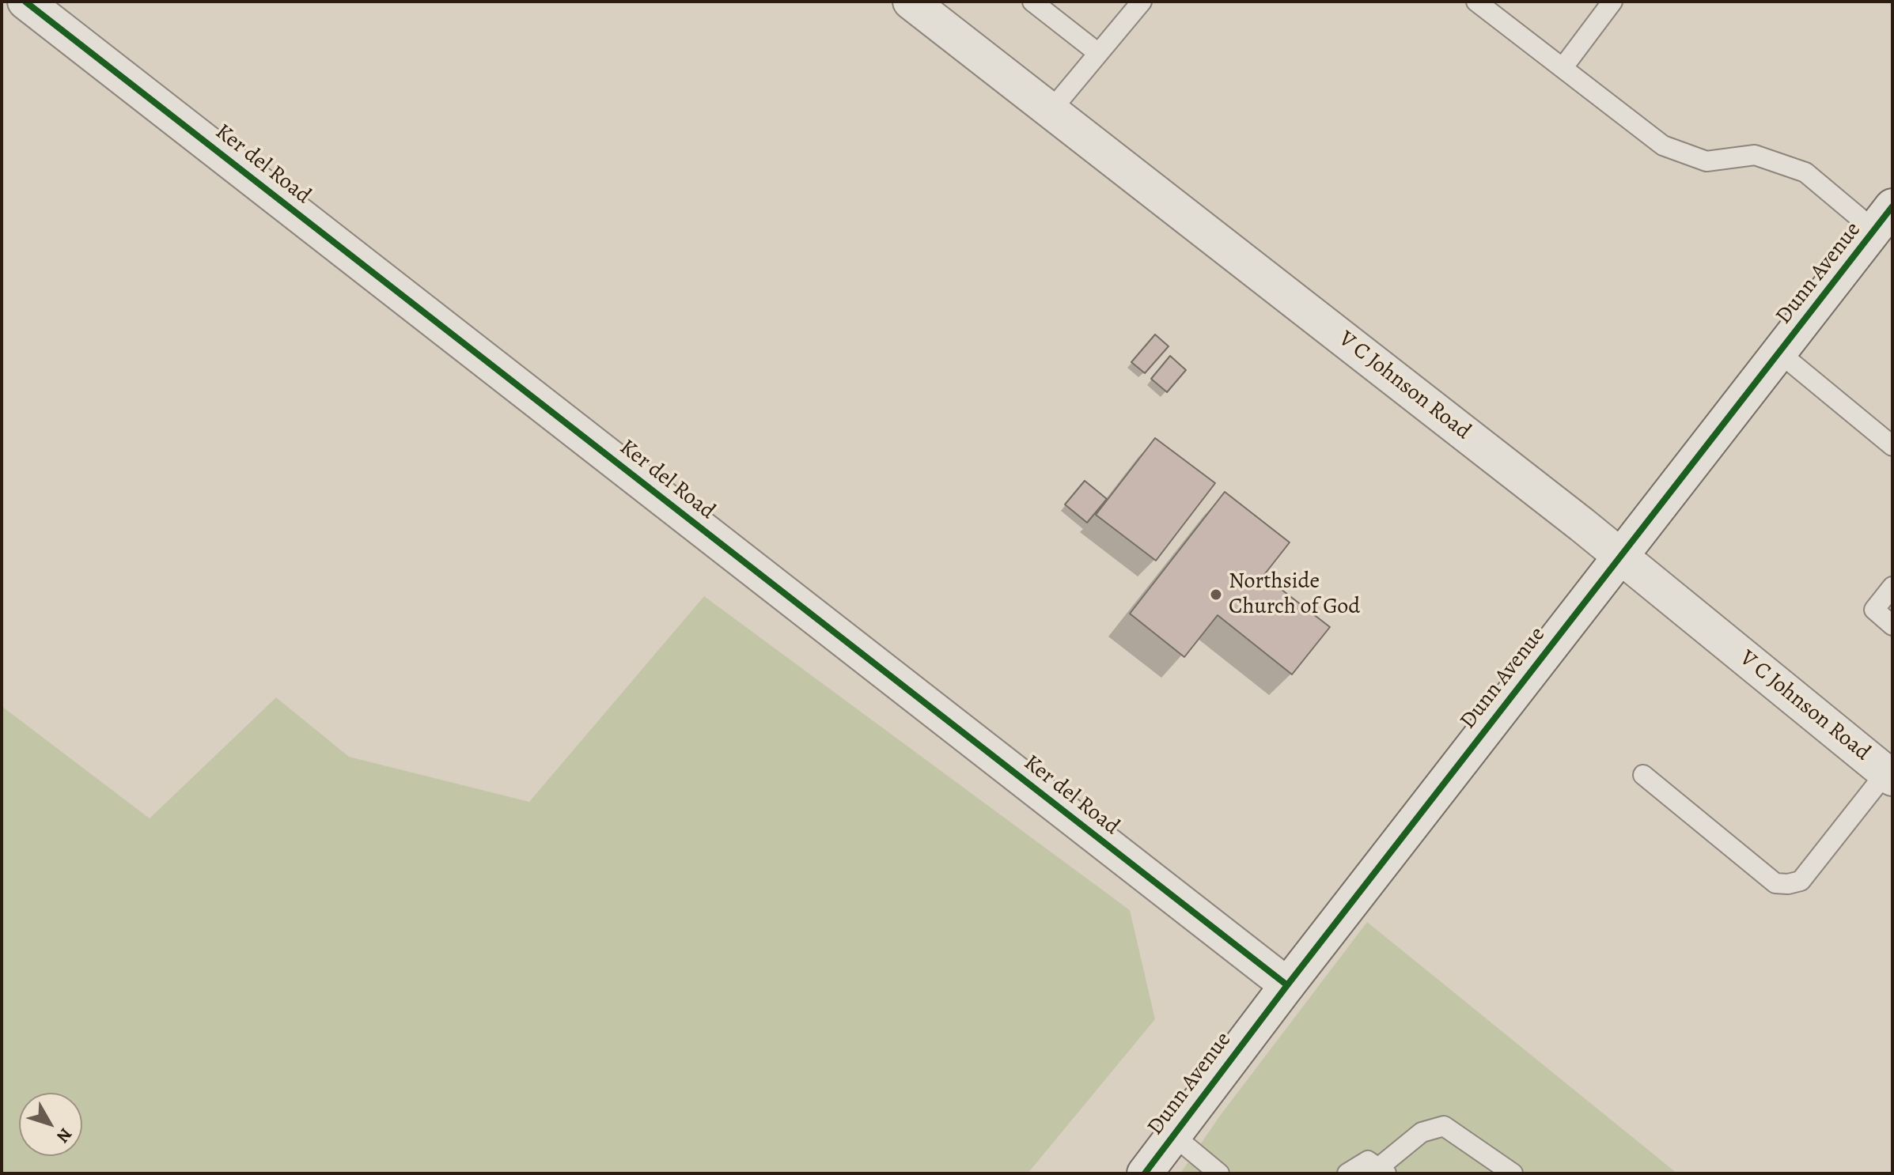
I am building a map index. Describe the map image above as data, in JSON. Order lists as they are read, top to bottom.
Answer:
{
  "streets": {
    "street": ["Ker del Road", "Dunn Avenue", "V C Johnson Road"]
  },
  "crossings": [
    ["Ker del Road", "Dunn Avenue"],
    ["Dunn Avenue", "V C Johnson Road"]
  ],
  "places": ["Northside Church of God"],
  "north": "bottom right"
}
